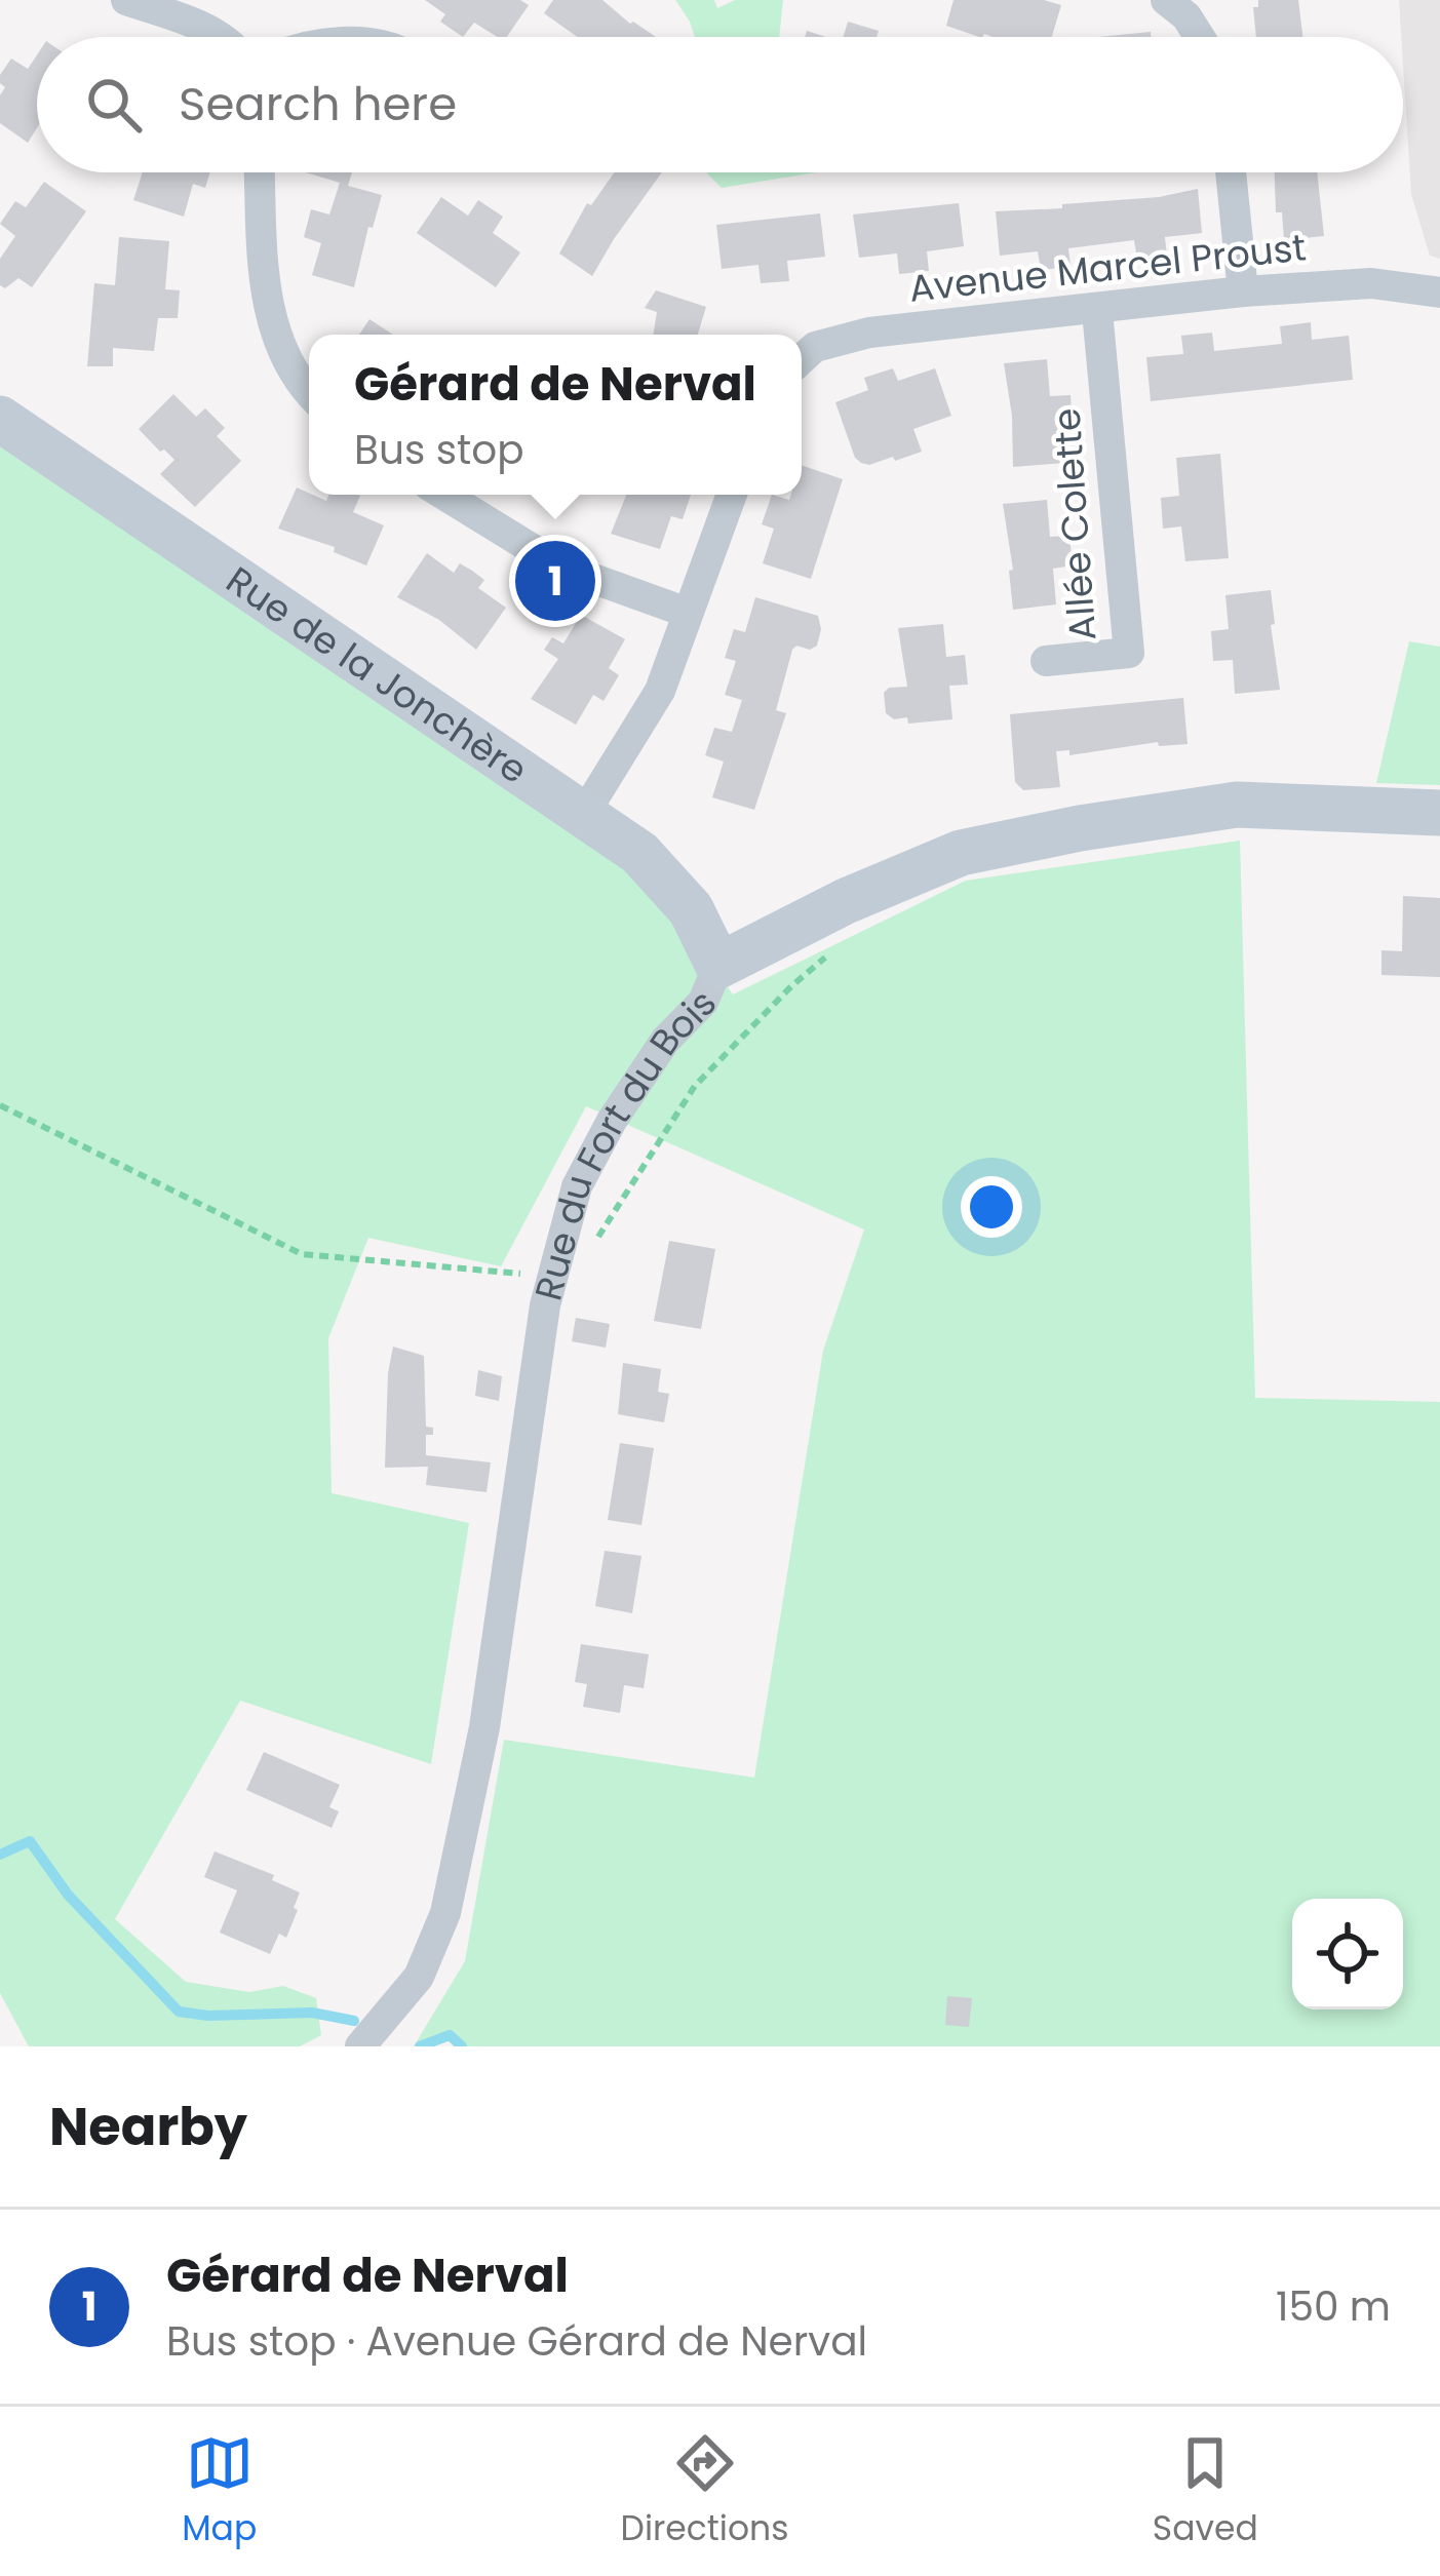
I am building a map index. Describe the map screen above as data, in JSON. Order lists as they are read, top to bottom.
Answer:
{
  "streets": {
    "street": [
      "Avenue Marcel Proust",
      "Allée Colette",
      "Rue de la Jonchère",
      "Rue du Fort du Bois"
    ]
  },
  "crossings": [
    ["Avenue Marcel Proust", "Allée Colette"],
    ["Rue de la Jonchère", "Rue du Fort du Bois"]
  ],
  "page": {
    "search": "Search here",
    "popup": ["Gérard de Nerval", "Bus stop"],
    "pins": "1",
    "heading": "Nearby",
    "list": [
      {
        "mark": "1",
        "name": "Gérard de Nerval",
        "note": "Bus stop · Avenue Gérard de Nerval",
        "value": "150 m"
      }
    ],
    "nav": ["Map", "Directions", "Saved"]
  }
}
